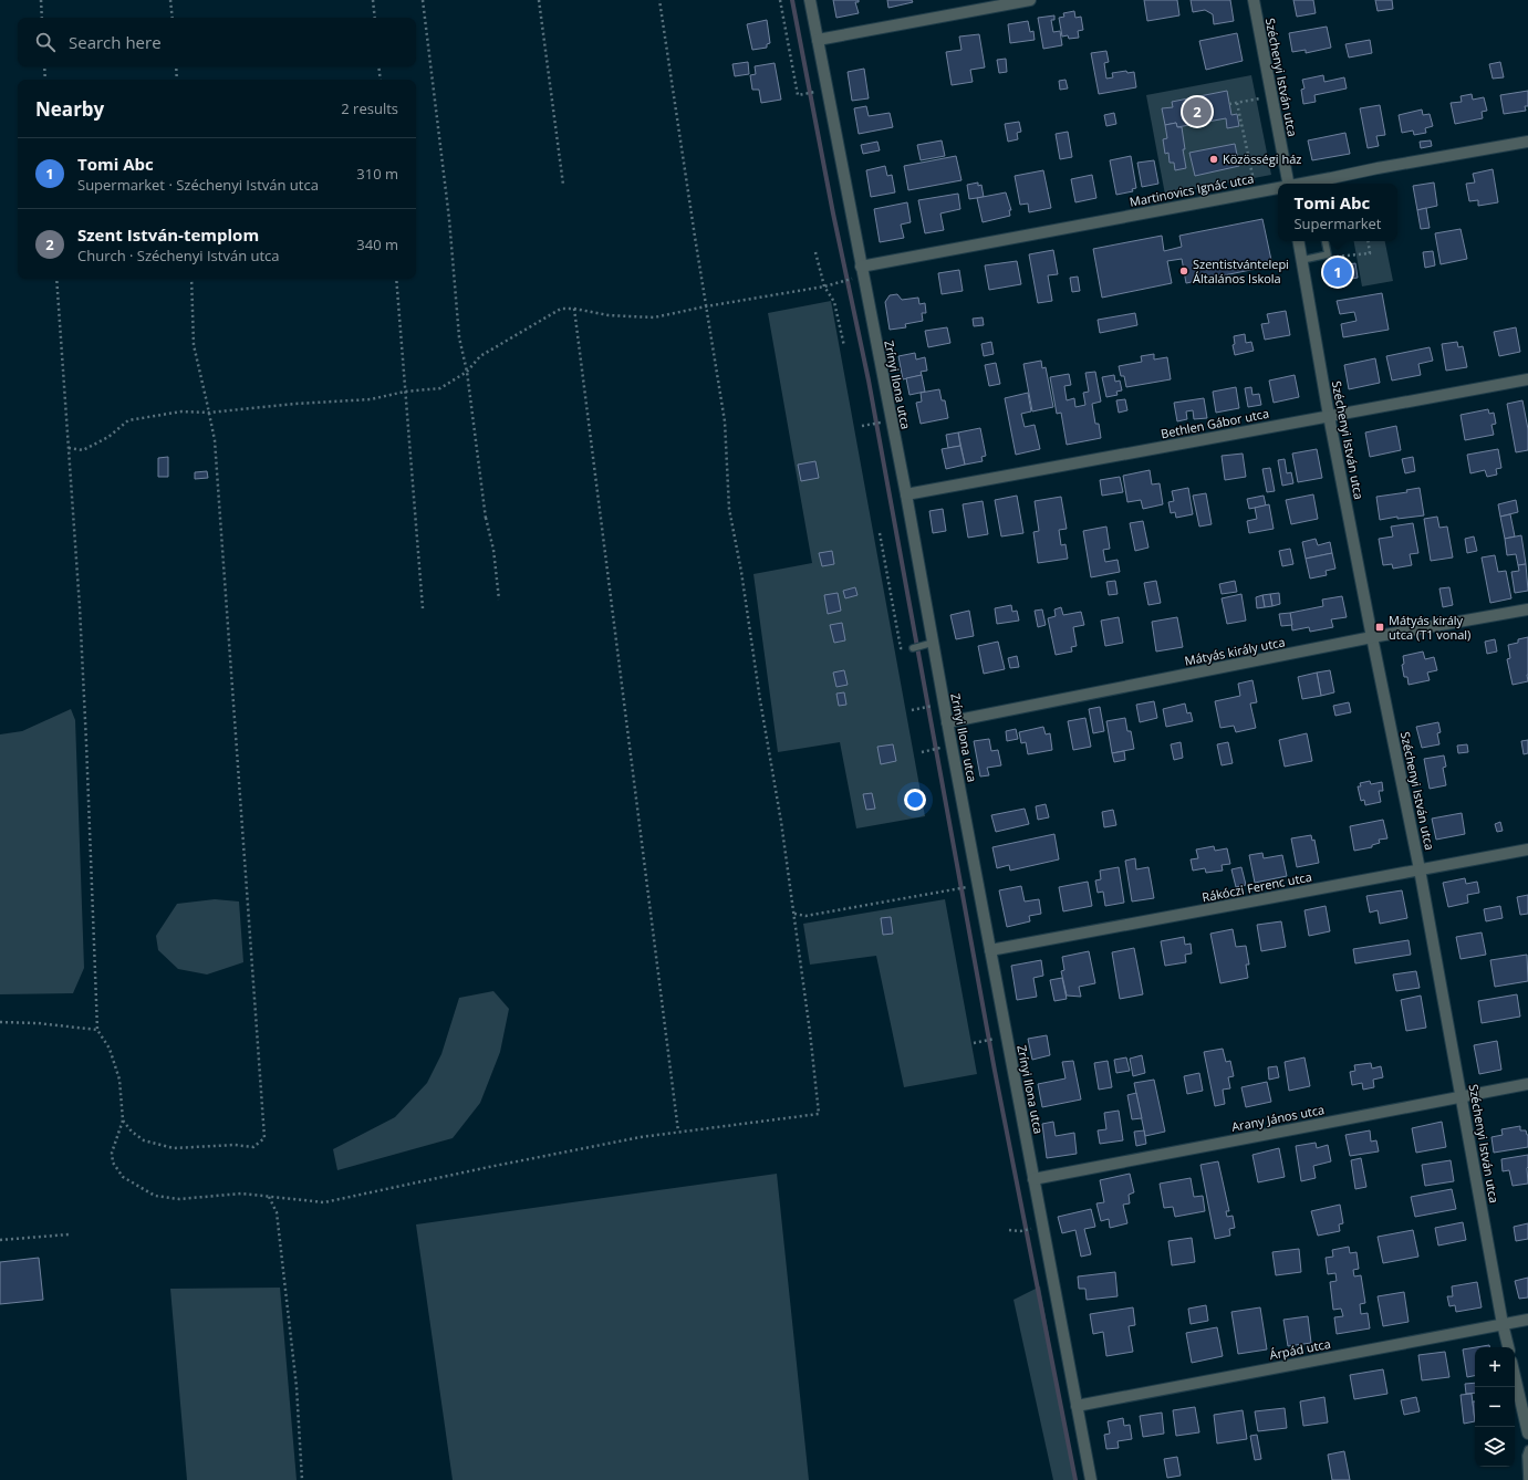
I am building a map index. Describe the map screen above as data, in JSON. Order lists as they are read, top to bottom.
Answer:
{
  "streets": {
    "street": [
      "Széchenyi István utca",
      "Martinovics Ignác utca",
      "Zrínyi Ilona utca",
      "Bethlen Gábor utca",
      "Mátyás király utca",
      "Rákóczi Ferenc utca",
      "Arany János utca",
      "Árpád utca"
    ]
  },
  "crossings": [
    ["Széchenyi István utca", "Bethlen Gábor utca"],
    ["Széchenyi István utca", "Mátyás király utca"],
    ["Széchenyi István utca", "Rákóczi Ferenc utca"],
    ["Széchenyi István utca", "Arany János utca"],
    ["Széchenyi István utca", "Árpád utca"],
    ["Martinovics Ignác utca", "Zrínyi Ilona utca"],
    ["Zrínyi Ilona utca", "Bethlen Gábor utca"],
    ["Zrínyi Ilona utca", "Mátyás király utca"],
    ["Zrínyi Ilona utca", "Rákóczi Ferenc utca"],
    ["Zrínyi Ilona utca", "Arany János utca"],
    ["Zrínyi Ilona utca", "Árpád utca"]
  ],
  "places": {
    "other": ["Közösségi ház", "Szentistvántelepi Általános Iskola"],
    "transit": ["Mátyás király utca (T1 vonal)"]
  },
  "page": {
    "search": "Search here",
    "heading": ["Nearby", "2 results"],
    "pins": ["2", "1"],
    "list": [
      {
        "mark": "1",
        "name": "Tomi Abc",
        "note": "Supermarket · Széchenyi István utca",
        "value": "310 m"
      },
      {
        "mark": "2",
        "name": "Szent István-templom",
        "note": "Church · Széchenyi István utca",
        "value": "340 m"
      }
    ],
    "popup": ["Tomi Abc", "Supermarket"],
    "map_buttons": ["+", "−"]
  }
}
